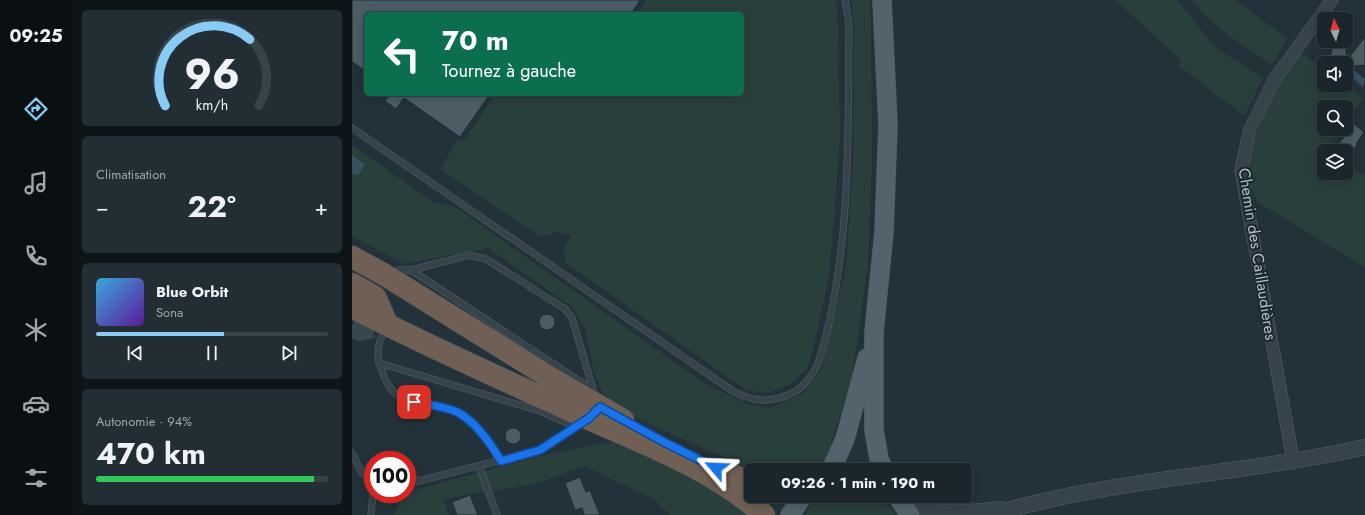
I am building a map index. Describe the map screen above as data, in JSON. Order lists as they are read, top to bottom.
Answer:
{
  "streets": {
    "street": ["Chemin des Caillaudières"]
  },
  "north": "top",
  "page": {
    "tabs": "09:25",
    "turn": ["70 m", "Tournez à gauche"],
    "tile": [
      "Climatisation",
      ["Autonomie · 94%", "470 km"]
    ],
    "heat": ["−", "22°", "+"],
    "song": ["Blue Orbit", "Sona"],
    "limit": "100",
    "trip": "09:26 · 1 min · 190 m",
    "gauge": ["96", "km/h"]
  }
}
